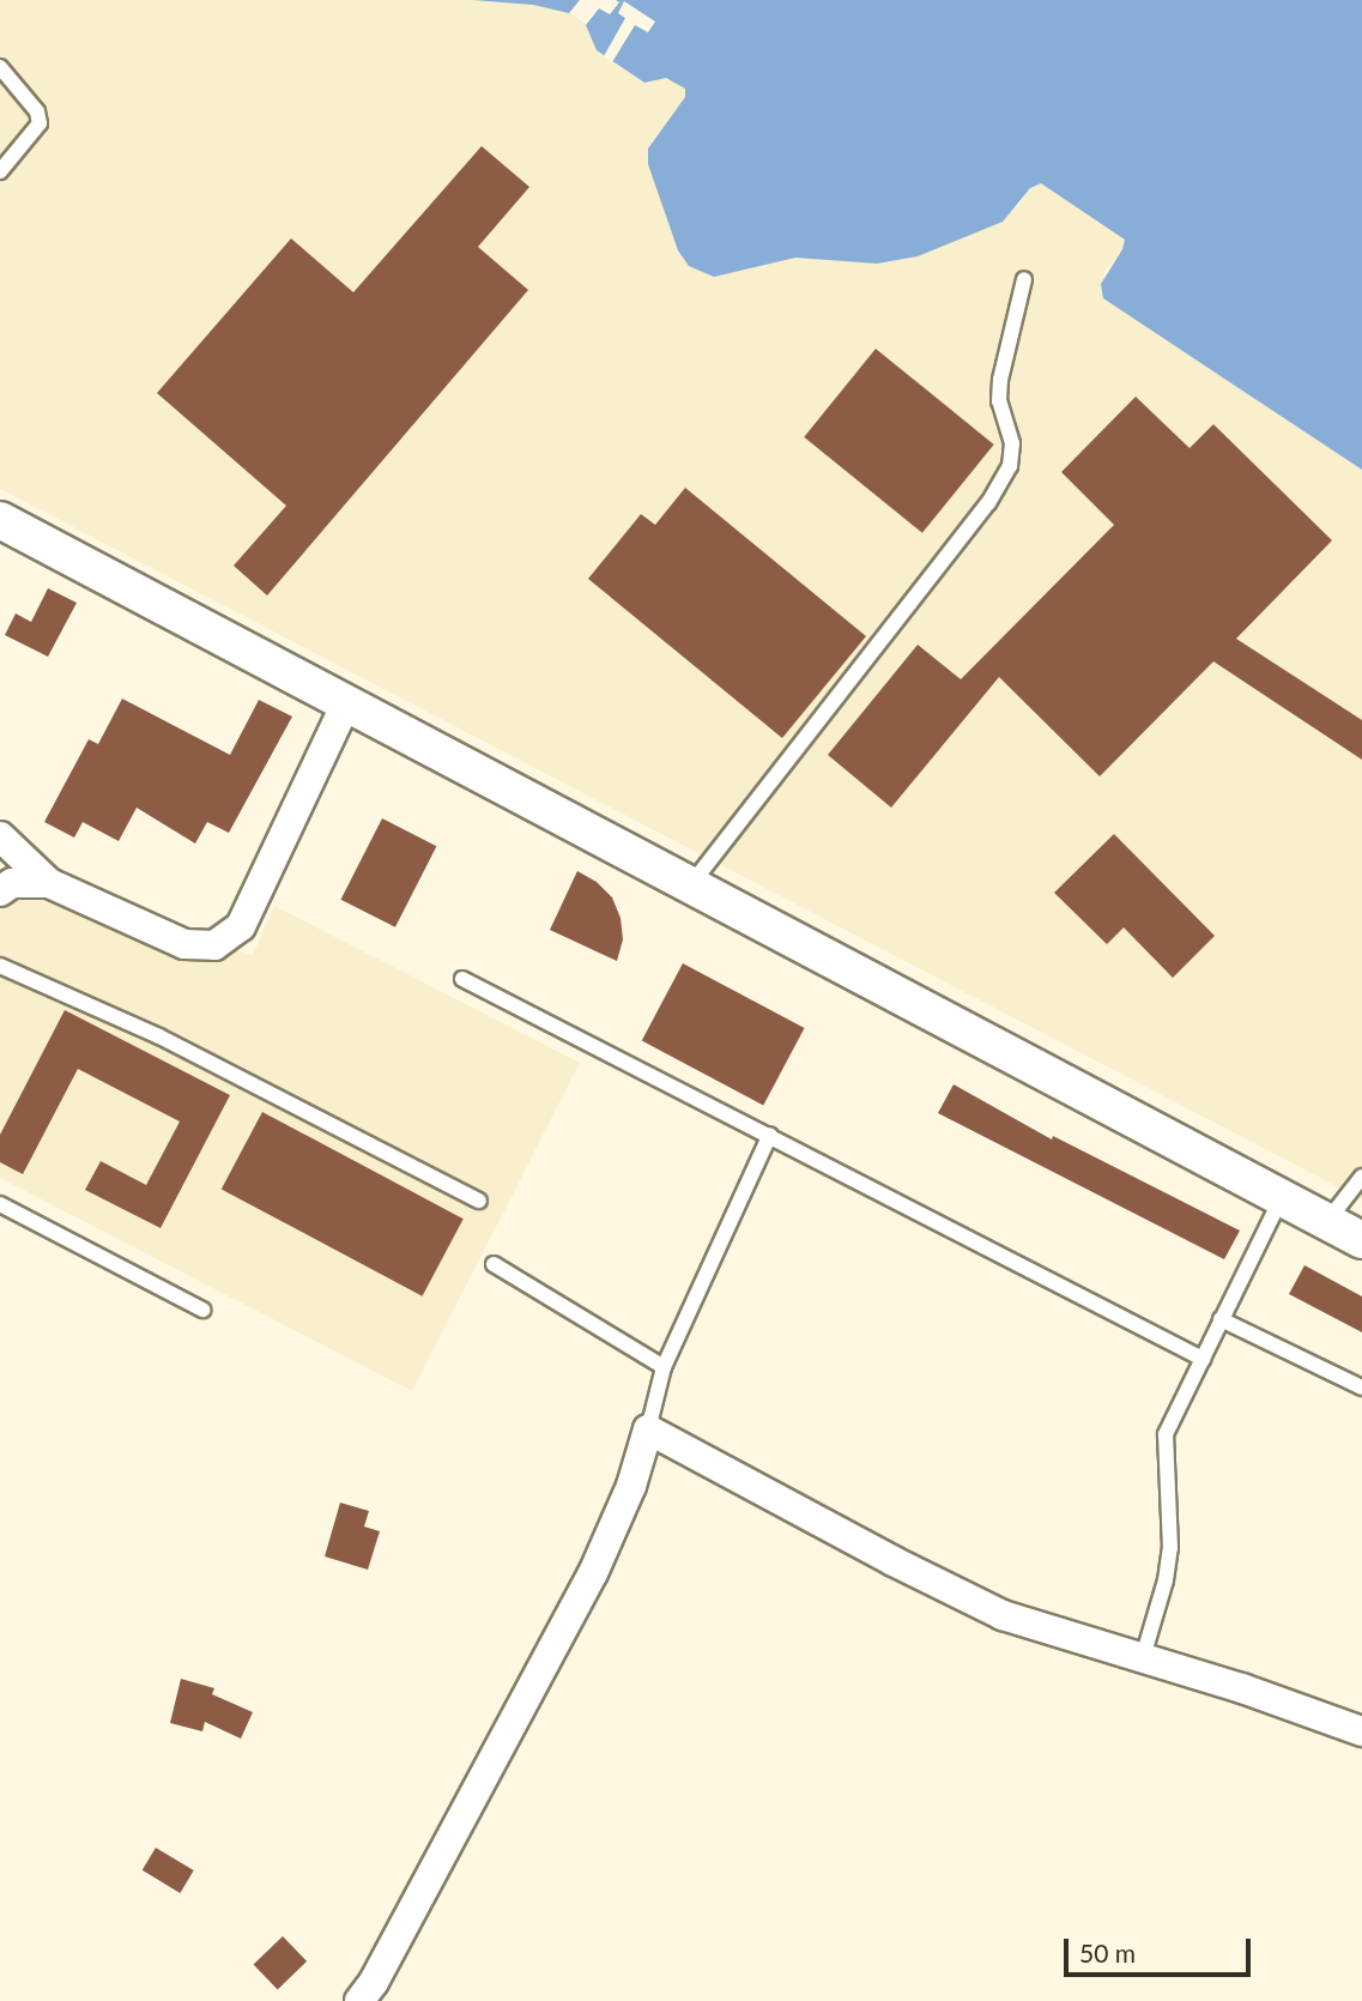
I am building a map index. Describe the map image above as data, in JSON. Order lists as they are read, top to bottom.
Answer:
{
  "scale_bar": "50 m"
}
